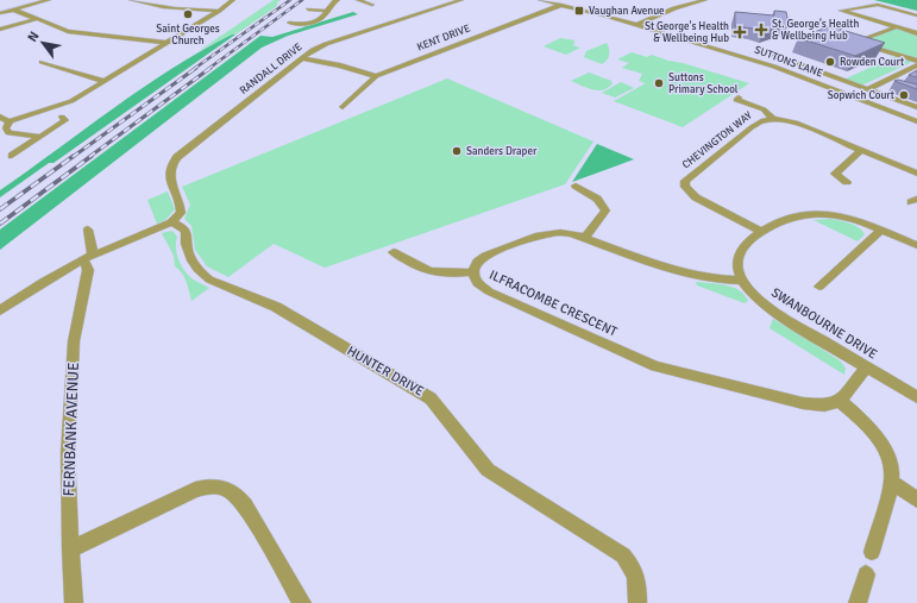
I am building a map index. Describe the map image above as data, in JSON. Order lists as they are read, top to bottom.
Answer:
{
  "streets": {
    "street": [
      "KENT DRIVE",
      "SUTTONS LANE",
      "RANDALL DRIVE",
      "CHEVINGTON WAY",
      "ILFRACOMBE CRESCENT",
      "SWANBOURNE DRIVE",
      "HUNTER DRIVE",
      "FERNBANK AVENUE"
    ]
  },
  "crossings": [
    ["KENT DRIVE", "SUTTONS LANE"],
    ["RANDALL DRIVE", "HUNTER DRIVE"],
    ["ILFRACOMBE CRESCENT", "SWANBOURNE DRIVE"]
  ],
  "places": {
    "transit": ["Vaughan Avenue"],
    "other": [
      "Saint Georges Church",
      "Rowden Court",
      "Suttons Primary School",
      "Sopwich Court",
      "Sanders Draper"
    ],
    "health": ["St. George's Health & Wellbeing Hub", "St George's Health & Wellbeing Hub"]
  },
  "north": "top left"
}
